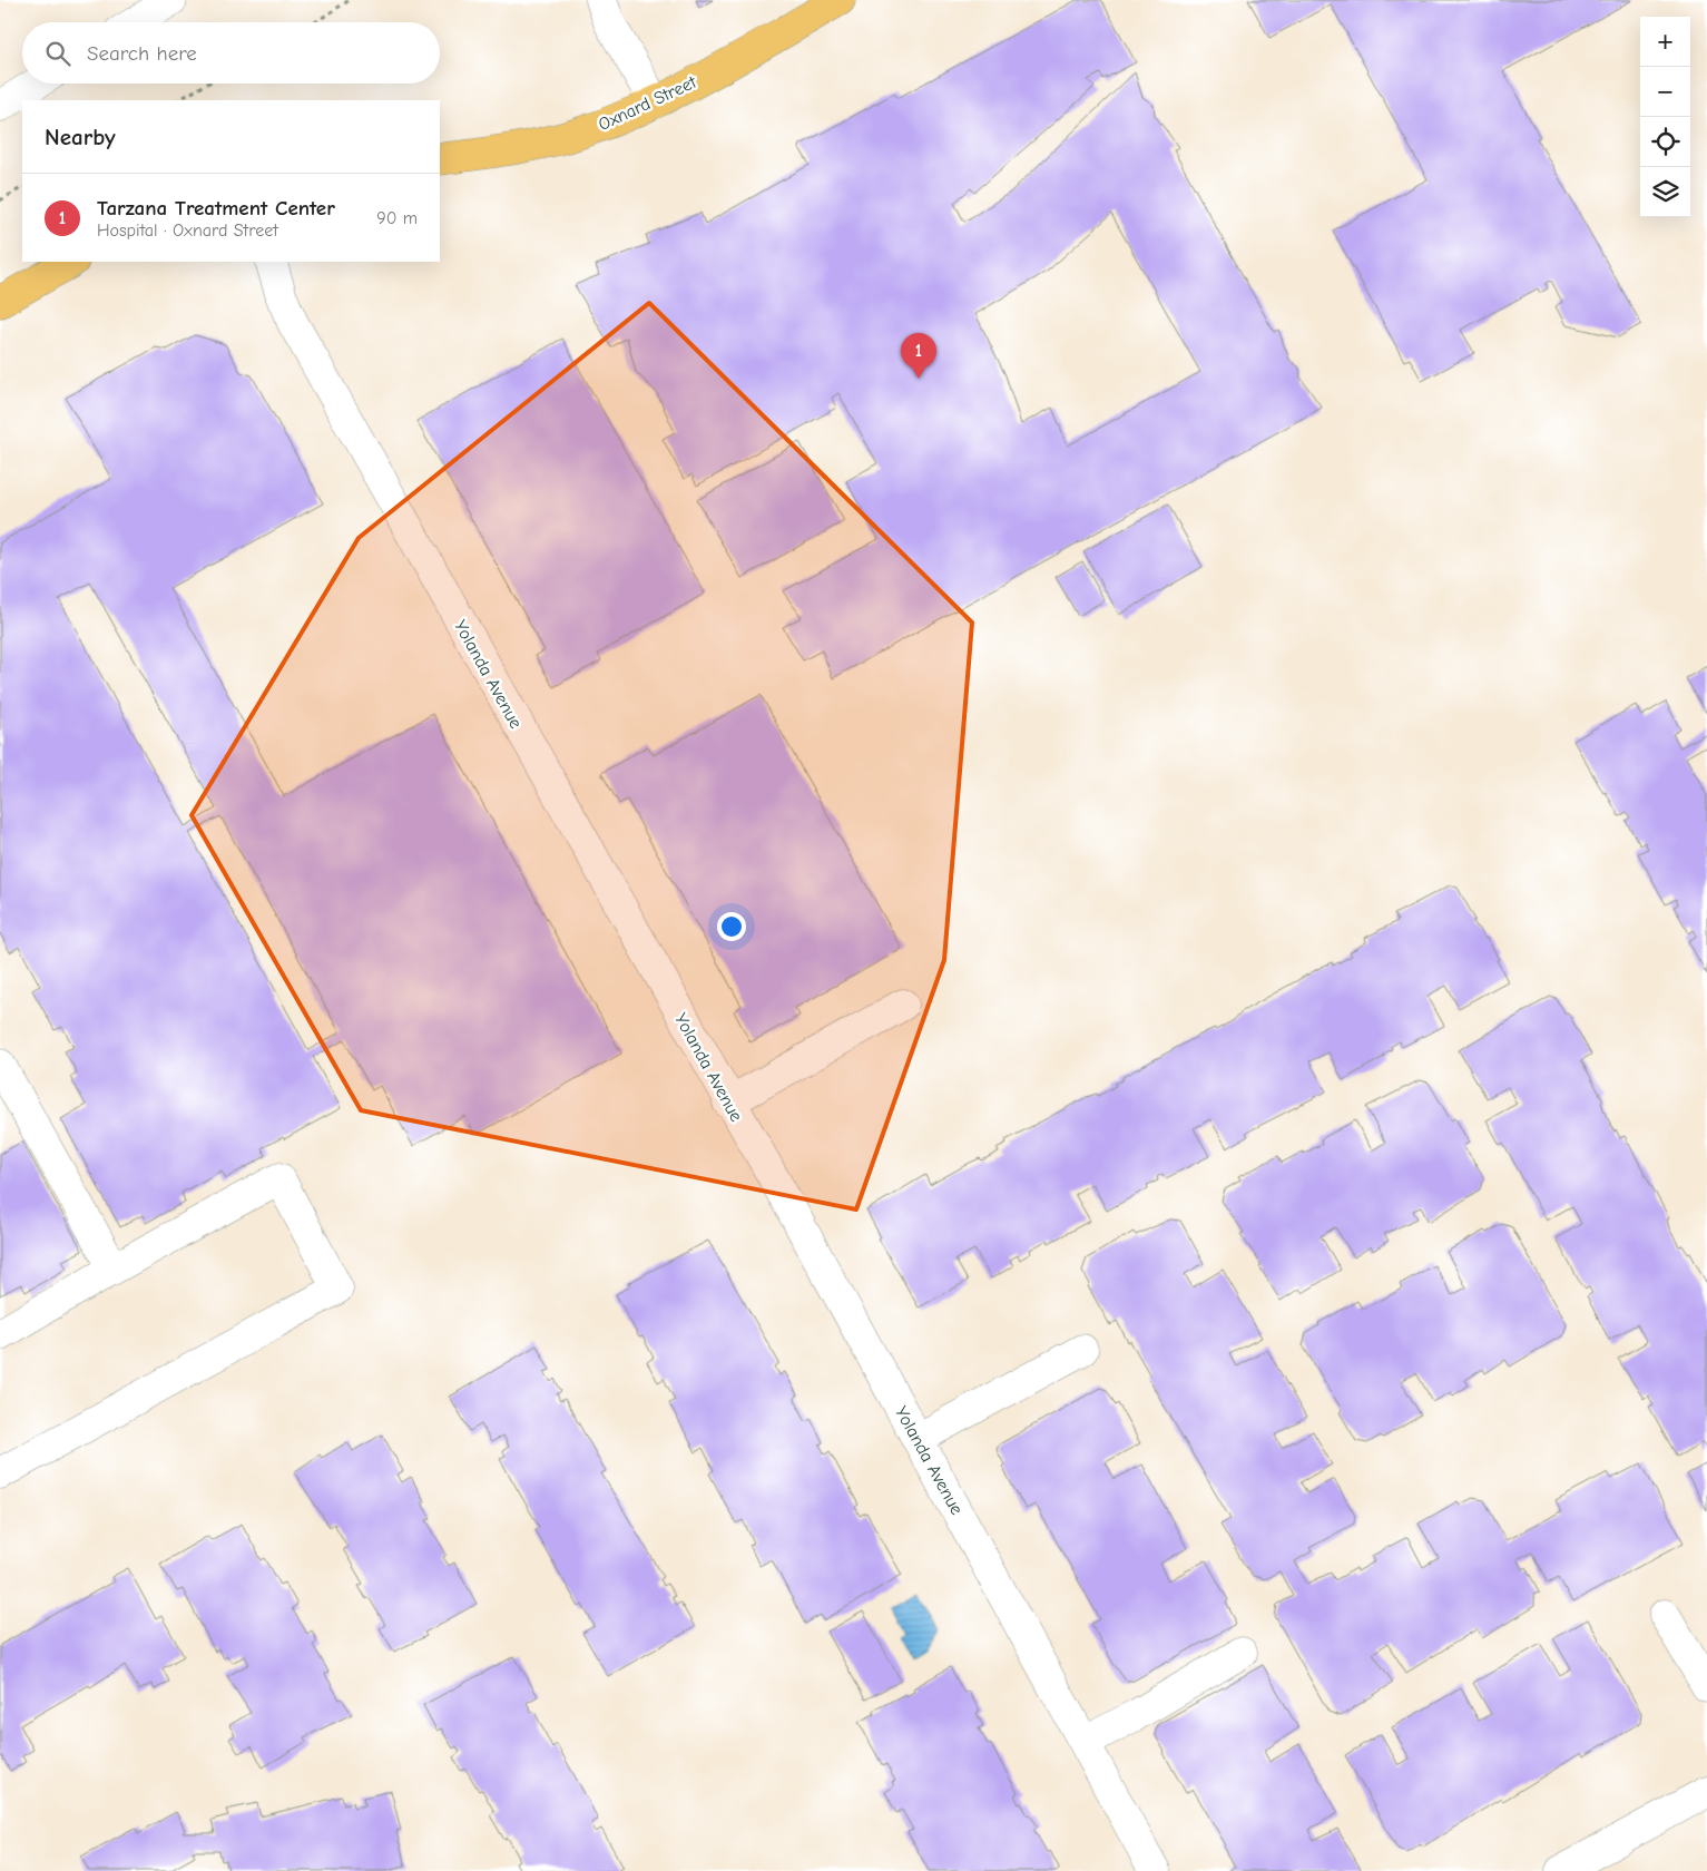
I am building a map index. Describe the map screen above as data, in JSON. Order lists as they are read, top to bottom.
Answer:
{
  "streets": {
    "main road": ["Oxnard Street"],
    "street": ["Yolanda Avenue"]
  },
  "page": {
    "map_buttons": ["+", "−"],
    "search": "Search here",
    "heading": "Nearby",
    "list": [
      {
        "mark": "1",
        "name": "Tarzana Treatment Center",
        "note": "Hospital · Oxnard Street",
        "value": "90 m"
      }
    ],
    "pins": "1"
  }
}
